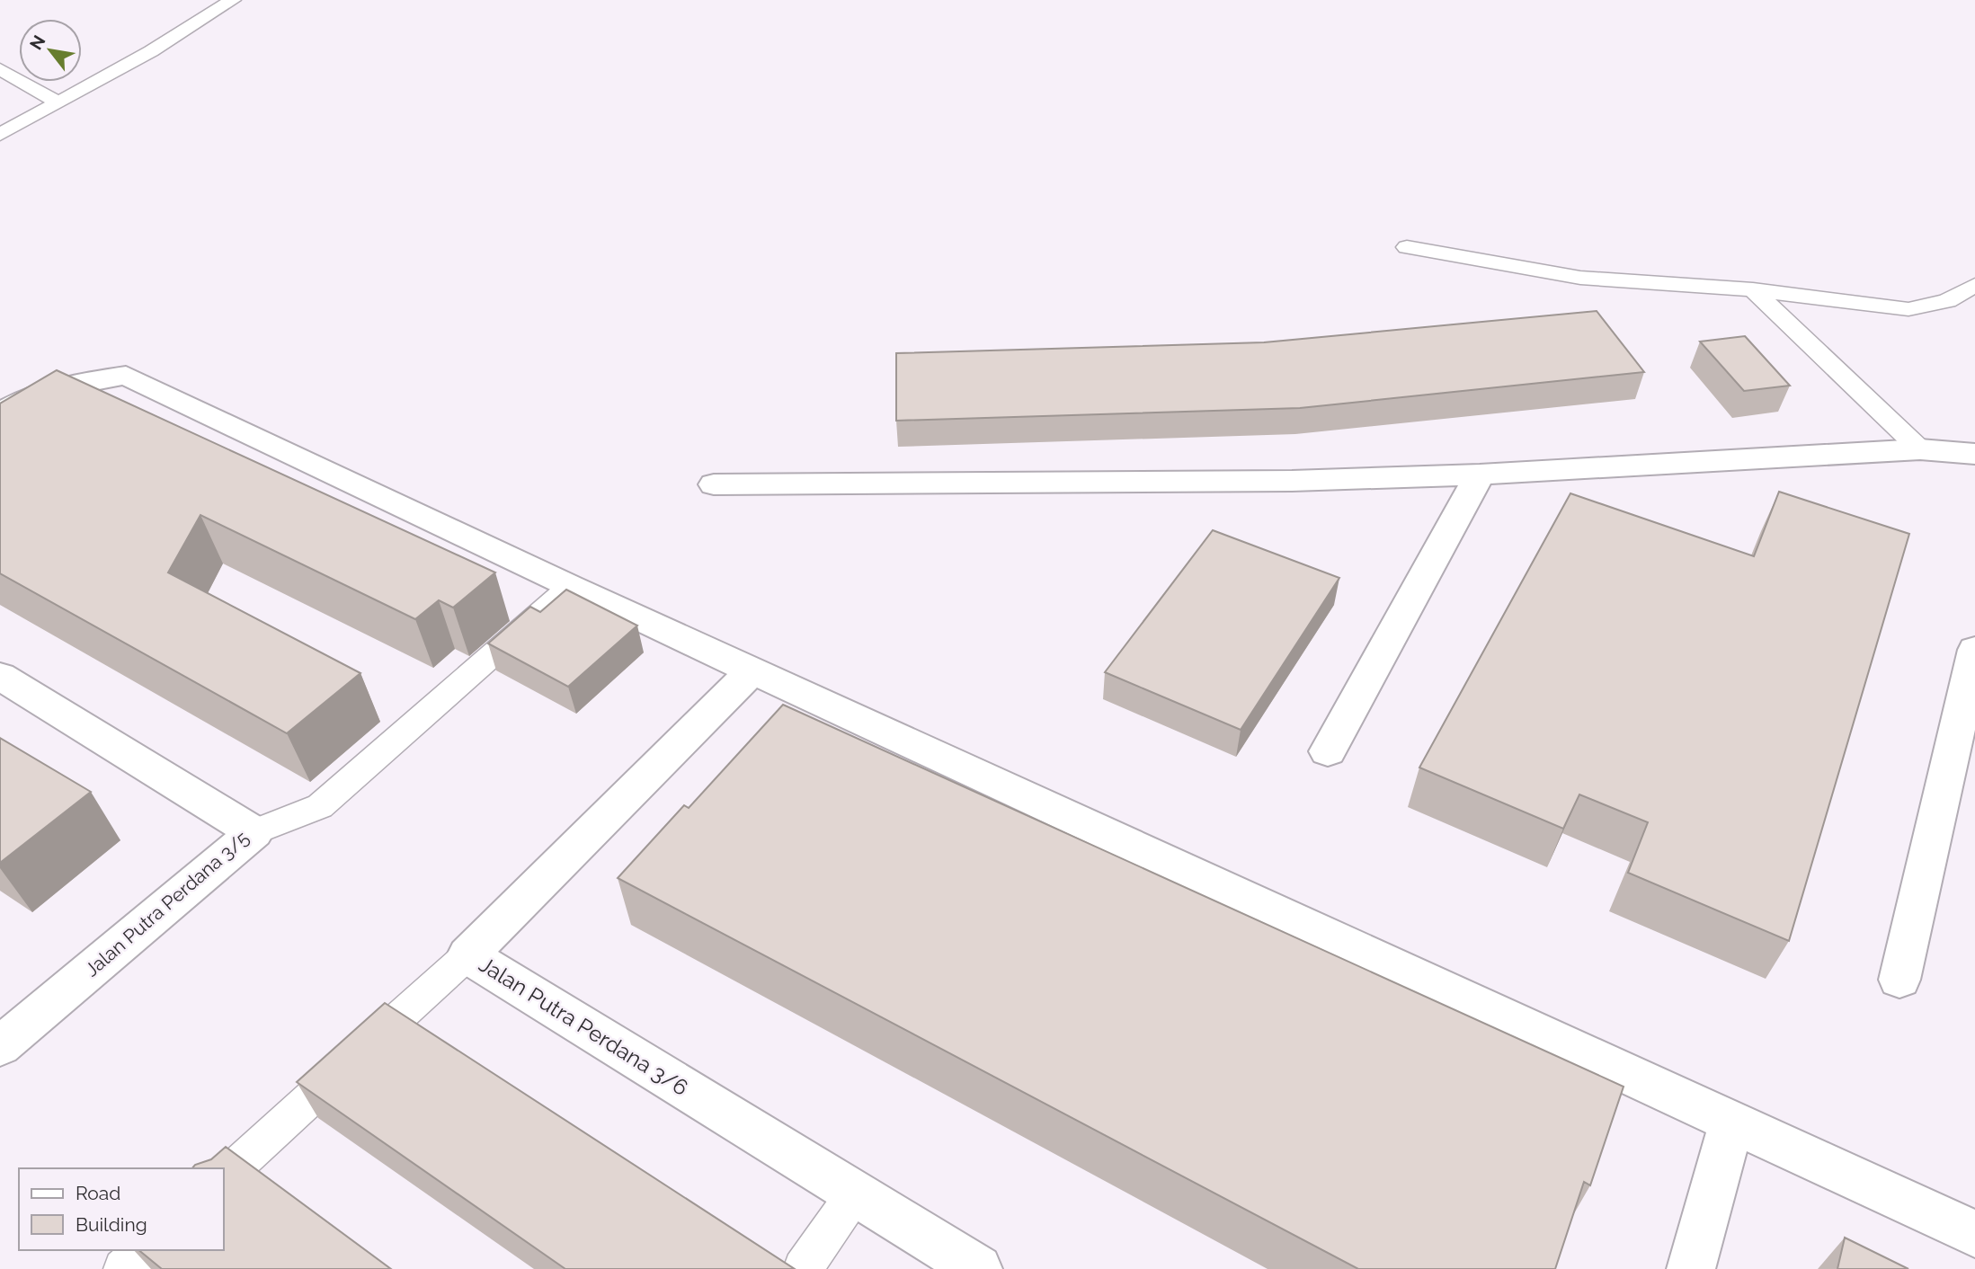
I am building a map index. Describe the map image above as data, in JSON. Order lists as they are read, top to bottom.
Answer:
{
  "streets": {
    "street": ["Jalan Putra Perdana 3/5", "Jalan Putra Perdana 3/6"]
  },
  "legend": ["Road", "Building"],
  "north": "top left"
}
